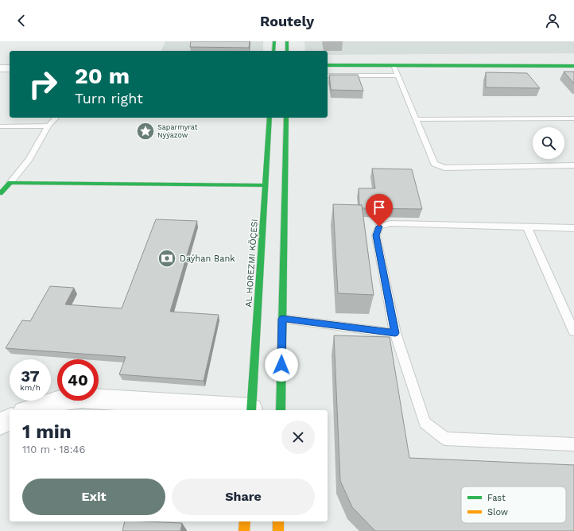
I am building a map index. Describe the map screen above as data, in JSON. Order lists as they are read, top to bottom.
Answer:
{
  "streets": {
    "street": ["AL HOREZMI KÖÇESI"]
  },
  "places": {
    "place": ["Saparmyrat Nyýazow"],
    "bank": ["Daýhan Bank"]
  },
  "legend": ["Fast", "Slow"],
  "page": {
    "header": "Routely",
    "turn": ["20 m", "Turn right"],
    "speed": "37 km/h",
    "limit": "40",
    "heading": ["1 min", "110 m · 18:46"],
    "buttons": ["Exit", "Share"]
  }
}
